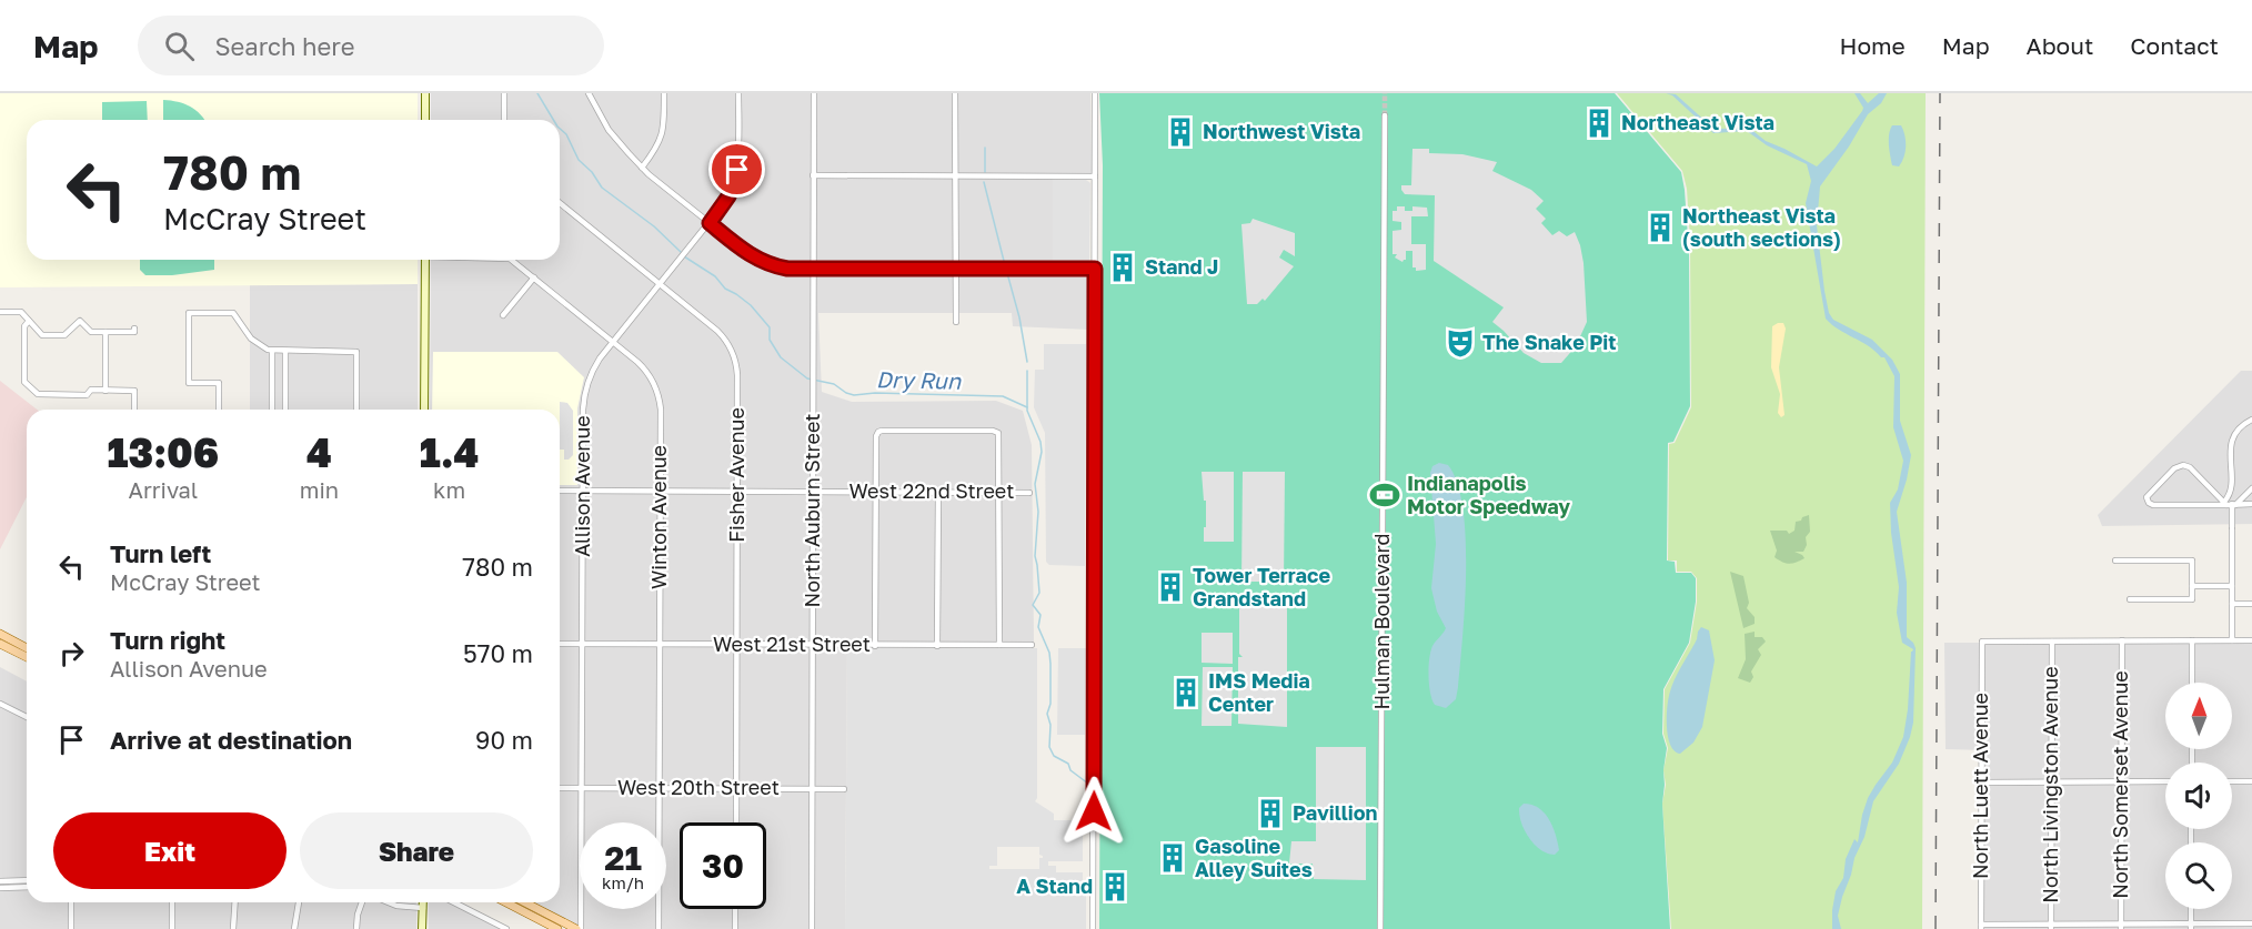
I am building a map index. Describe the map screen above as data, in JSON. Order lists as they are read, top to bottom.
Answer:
{
  "streets": {
    "street": [
      "Fisher Avenue",
      "Allison Avenue",
      "West 22nd Street",
      "North Auburn Street",
      "Winton Avenue",
      "Hulman Boulevard",
      "West 21st Street",
      "North Livingston Avenue",
      "North Somerset Avenue",
      "North Luett Avenue",
      "West 20th Street"
    ]
  },
  "crossings": [
    ["Fisher Avenue", "Allison Avenue"],
    ["Fisher Avenue", "West 22nd Street"],
    ["Fisher Avenue", "West 21st Street"],
    ["Fisher Avenue", "West 20th Street"],
    ["Allison Avenue", "West 22nd Street"],
    ["Allison Avenue", "Winton Avenue"],
    ["Allison Avenue", "West 21st Street"],
    ["Allison Avenue", "West 20th Street"],
    ["West 22nd Street", "North Auburn Street"],
    ["West 22nd Street", "Winton Avenue"],
    ["North Auburn Street", "West 21st Street"],
    ["North Auburn Street", "West 20th Street"],
    ["Winton Avenue", "West 21st Street"],
    ["Winton Avenue", "West 20th Street"],
    ["North Livingston Avenue", "North Luett Avenue"]
  ],
  "water": ["Dry Run"],
  "places": {
    "building": [
      "Northeast Vista",
      "Northwest Vista",
      "Northeast Vista (south sections)",
      "Stand J",
      "Tower Terrace Grandstand",
      "IMS Media Center",
      "Pavillion",
      "Gasoline Alley Suites",
      "A Stand"
    ],
    "theatre": ["The Snake Pit"],
    "sports": ["Indianapolis Motor Speedway"]
  },
  "north": "top",
  "page": {
    "header": "Map",
    "search": "Search here",
    "nav": [
      "Home",
      "Map",
      "About",
      "Contact"
    ],
    "turn": ["780 m", "McCray Street"],
    "eta": [
      "13:06",
      "Arrival",
      "4",
      "min",
      "1.4",
      "km"
    ],
    "list": [
      {
        "name": "Turn left",
        "note": "McCray Street",
        "value": "780 m"
      },
      {
        "name": "Turn right",
        "note": "Allison Avenue",
        "value": "570 m"
      },
      {
        "name": "Arrive at destination",
        "value": "90 m"
      }
    ],
    "buttons": ["Exit", "Share"],
    "speed": "21 km/h",
    "limit": "30"
  }
}
